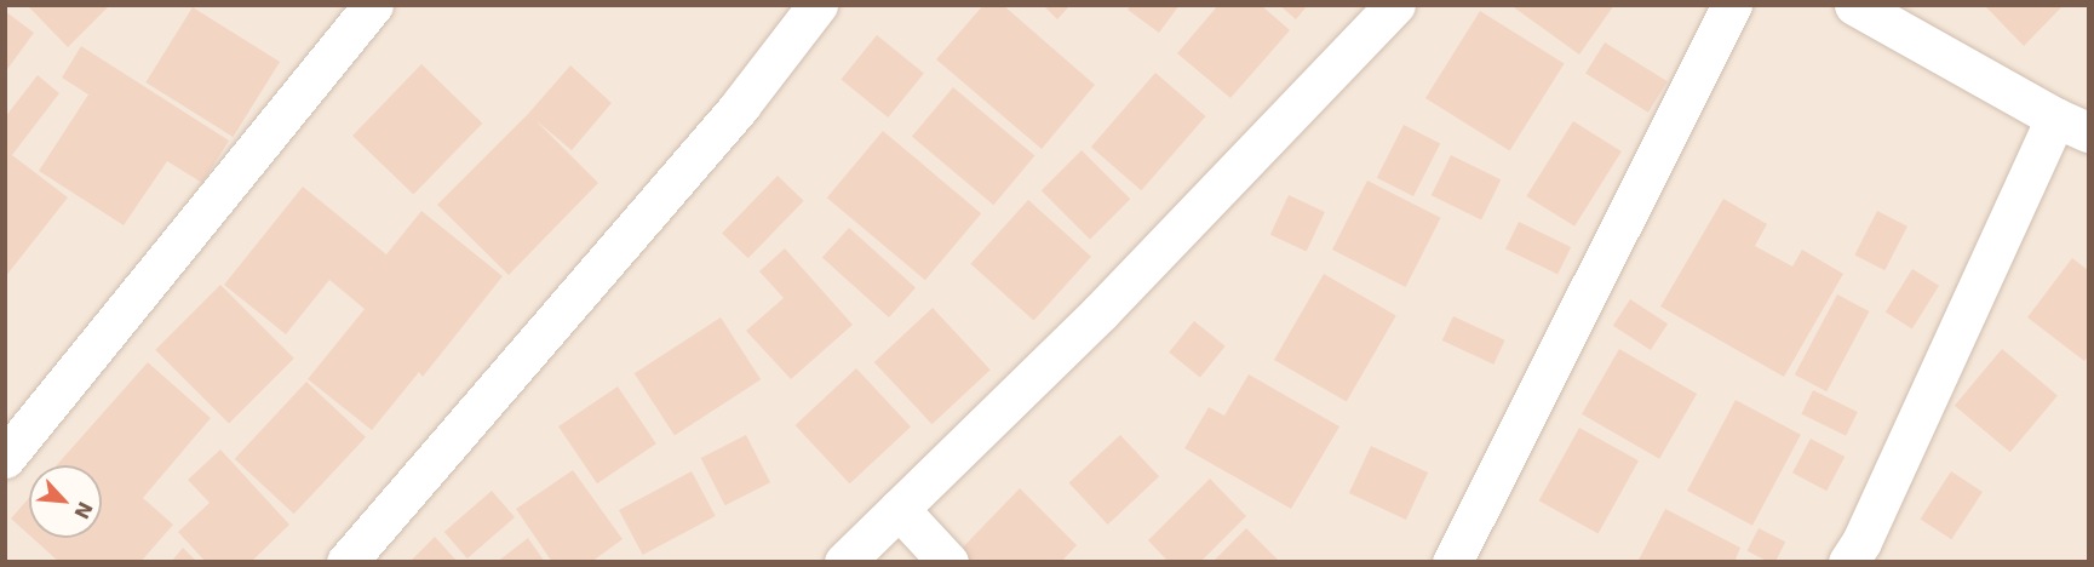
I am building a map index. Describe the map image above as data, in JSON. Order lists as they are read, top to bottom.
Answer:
{
  "north": "bottom right"
}
